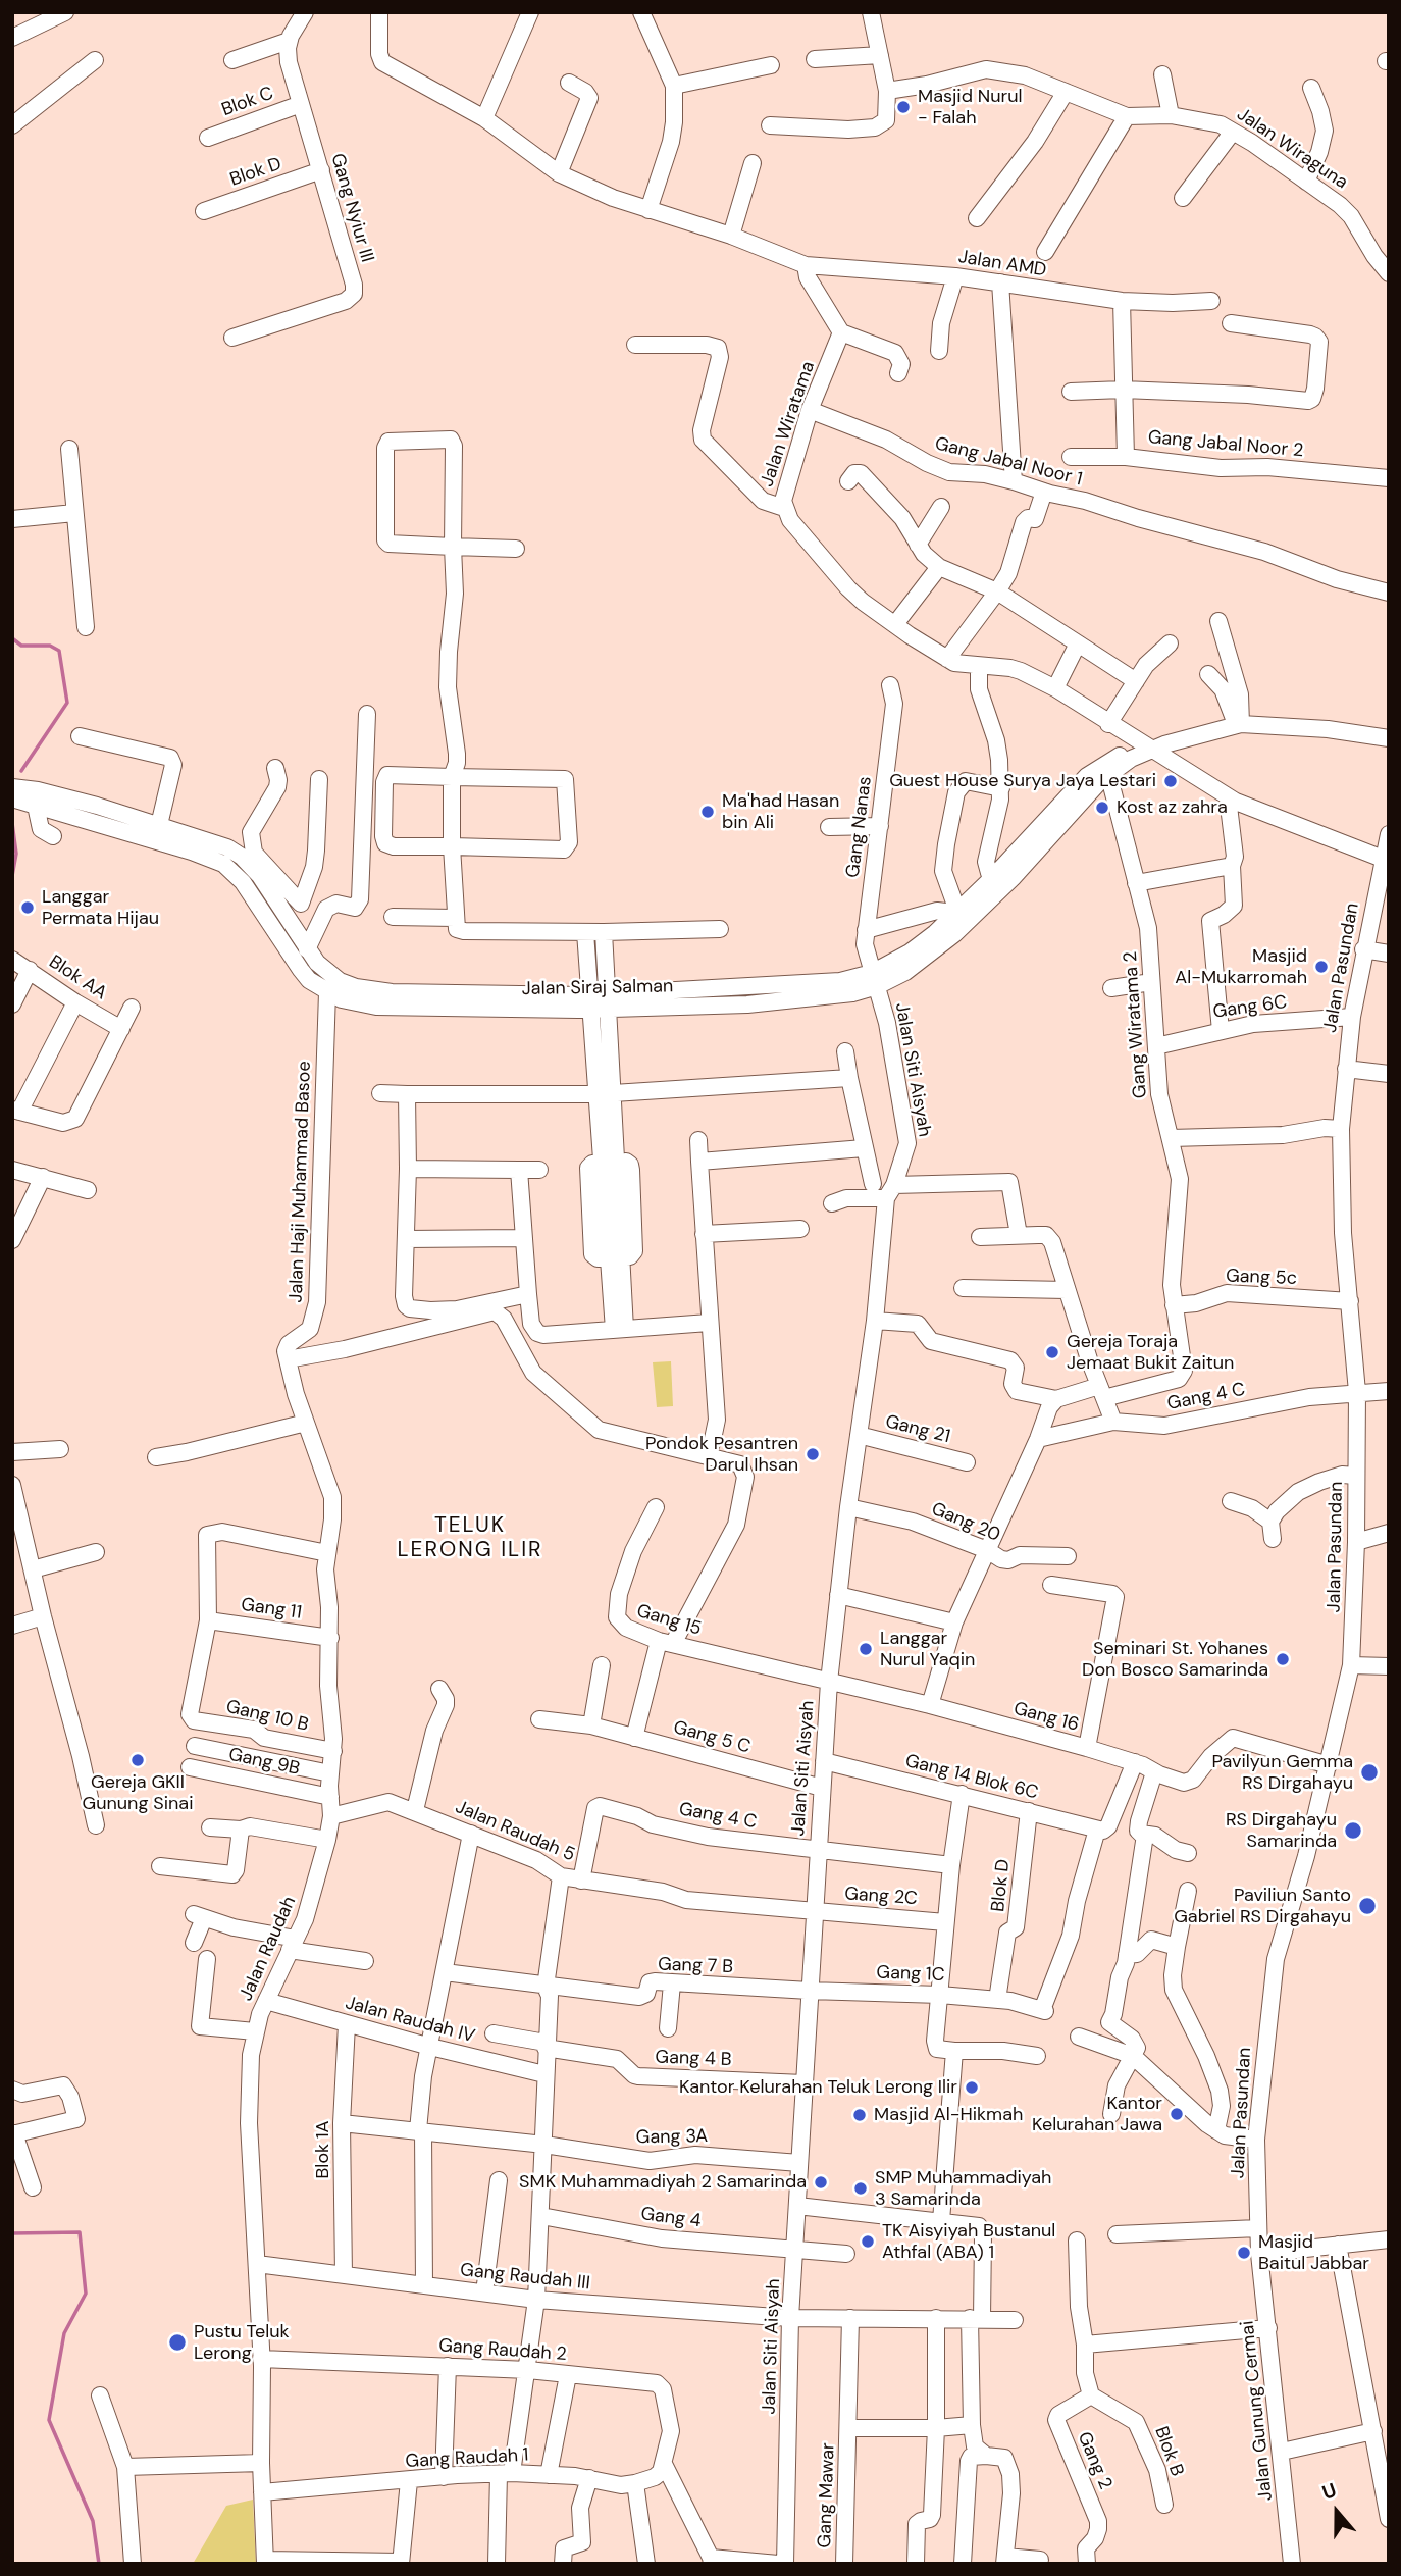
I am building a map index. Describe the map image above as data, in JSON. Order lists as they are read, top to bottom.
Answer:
{
  "streets": {
    "street": [
      "Blok C",
      "Jalan Wiraguna",
      "Blok D",
      "Gang Nyiur III",
      "Jalan AMD",
      "Jalan Wiratama",
      "Gang Jabal Noor 2",
      "Gang Jabal Noor 1",
      "Gang Nanas",
      "Jalan Pasundan",
      "Blok AA",
      "Jalan Siraj Salman",
      "Gang 6C",
      "Gang Wiratama 2",
      "Jalan Siti Aisyah",
      "Jalan Haji Muhammad Basoe",
      "Gang 5c",
      "Gang 4 C",
      "Gang 21",
      "Gang 20",
      "Gang 11",
      "Gang 15",
      "Gang 10 B",
      "Gang 16",
      "Gang 5 C",
      "Gang 9B",
      "Gang 14 Blok 6C",
      "Jalan Raudah 5",
      "Gang 2C",
      "Jalan Raudah",
      "Gang 7 B",
      "Gang 1C",
      "Jalan Raudah IV",
      "Gang 4 B",
      "Gang 3A",
      "Blok 1A",
      "Gang 4",
      "Gang Raudah III",
      "Gang Raudah 2",
      "Jalan Gunung Cermai",
      "Blok B",
      "Gang Raudah 1",
      "Gang 2",
      "Gang Mawar"
    ]
  },
  "crossings": [
    ["Blok C", "Gang Nyiur III"],
    ["Blok D", "Gang Nyiur III"],
    ["Blok D", "Gang 14 Blok 6C"],
    ["Blok D", "Gang 1C"],
    ["Jalan AMD", "Gang Jabal Noor 2"],
    ["Jalan Wiratama", "Gang Jabal Noor 1"],
    ["Jalan Wiratama", "Jalan Pasundan"],
    ["Jalan Wiratama", "Jalan Siraj Salman"],
    ["Gang Nanas", "Jalan Siraj Salman"],
    ["Gang Nanas", "Jalan Siti Aisyah"],
    ["Jalan Pasundan", "Gang 6C"],
    ["Jalan Pasundan", "Gang 5c"],
    ["Jalan Pasundan", "Gang 4 C"],
    ["Jalan Pasundan", "Gang 16"],
    ["Jalan Pasundan", "Jalan Gunung Cermai"],
    ["Jalan Siraj Salman", "Gang Wiratama 2"],
    ["Jalan Siraj Salman", "Jalan Siti Aisyah"],
    ["Jalan Siraj Salman", "Jalan Haji Muhammad Basoe"],
    ["Gang 6C", "Gang Wiratama 2"],
    ["Gang Wiratama 2", "Gang 5c"],
    ["Jalan Siti Aisyah", "Gang 4 C"],
    ["Jalan Siti Aisyah", "Gang 21"],
    ["Jalan Siti Aisyah", "Gang 20"],
    ["Jalan Siti Aisyah", "Gang 15"],
    ["Jalan Siti Aisyah", "Gang 16"],
    ["Jalan Siti Aisyah", "Gang 5 C"],
    ["Jalan Siti Aisyah", "Gang 14 Blok 6C"],
    ["Jalan Siti Aisyah", "Jalan Raudah 5"],
    ["Jalan Siti Aisyah", "Gang 2C"],
    ["Jalan Siti Aisyah", "Gang 7 B"],
    ["Jalan Siti Aisyah", "Gang 1C"],
    ["Jalan Siti Aisyah", "Gang 4 B"],
    ["Jalan Siti Aisyah", "Gang 3A"],
    ["Jalan Siti Aisyah", "Gang 4"],
    ["Jalan Siti Aisyah", "Gang Raudah III"],
    ["Jalan Haji Muhammad Basoe", "Jalan Raudah"],
    ["Gang 4 C", "Jalan Raudah 5"],
    ["Gang 11", "Gang 10 B"],
    ["Gang 11", "Jalan Raudah"],
    ["Gang 15", "Gang 16"],
    ["Gang 10 B", "Jalan Raudah"],
    ["Gang 9B", "Jalan Raudah"],
    ["Gang 14 Blok 6C", "Gang 1C"],
    ["Jalan Raudah 5", "Gang 2C"],
    ["Jalan Raudah 5", "Jalan Raudah"],
    ["Jalan Raudah", "Jalan Raudah IV"],
    ["Jalan Raudah", "Gang Raudah III"],
    ["Jalan Raudah", "Gang Raudah 2"],
    ["Jalan Raudah", "Gang Raudah 1"],
    ["Gang 7 B", "Gang 1C"],
    ["Jalan Raudah IV", "Blok 1A"],
    ["Gang 3A", "Blok 1A"],
    ["Blok 1A", "Gang Raudah III"],
    ["Gang Raudah III", "Gang Mawar"],
    ["Blok B", "Gang 2"]
  ],
  "districts": ["TELUK LERONG ILIR"],
  "places": [
    "Masjid Nurul - Falah",
    "Guest House Surya Jaya Lestari",
    "Kost az zahra",
    "Ma'had Hasan bin Ali",
    "Langgar Permata Hijau",
    "Masjid Al-Mukarromah",
    "Gereja Toraja Jemaat Bukit Zaitun",
    "Pondok Pesantren Darul Ihsan",
    "Langgar Nurul Yaqin",
    "Seminari St. Yohanes Don Bosco Samarinda",
    "Gereja GKII Gunung Sinai",
    "Pavilyun Gemma RS Dirgahayu",
    "RS Dirgahayu Samarinda",
    "Paviliun Santo Gabriel RS Dirgahayu",
    "Kantor Kelurahan Teluk Lerong Ilir",
    "Kantor Kelurahan Jawa",
    "Masjid Al-Hikmah",
    "SMK Muhammadiyah 2 Samarinda",
    "SMP Muhammadiyah 3 Samarinda",
    "TK Aisyiyah Bustanul Athfal (ABA) 1",
    "Masjid Baitul Jabbar",
    "Pustu Teluk Lerong"
  ],
  "north": "top"
}
